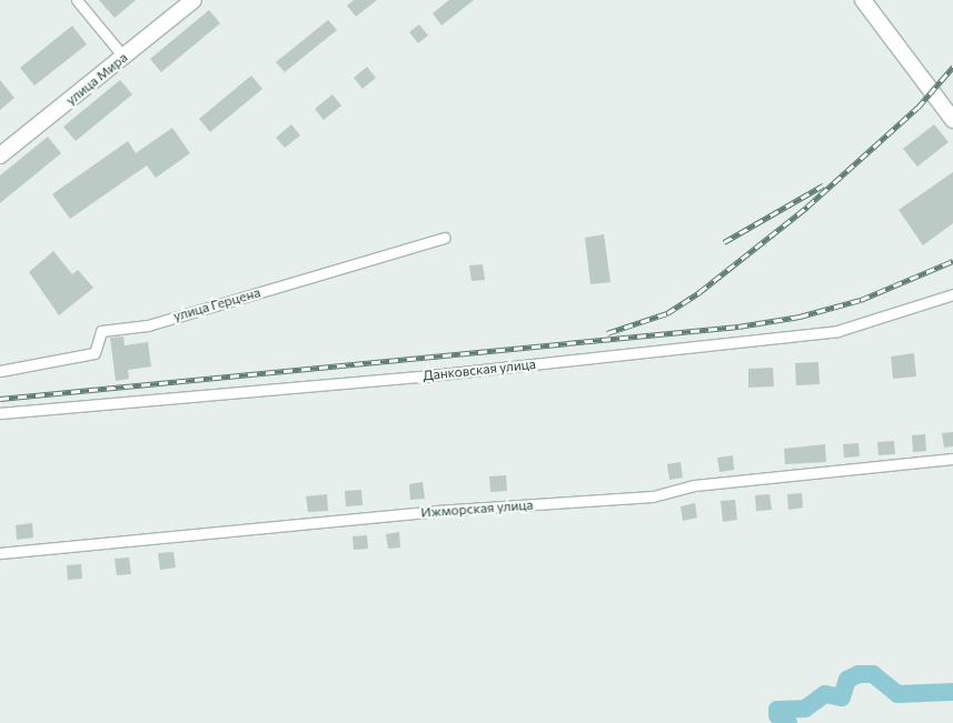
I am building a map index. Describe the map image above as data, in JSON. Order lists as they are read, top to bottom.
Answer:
{
  "streets": {
    "main road": ["улица Мира"],
    "street": ["улица Герцена", "Данковская улица", "Ижморская улица"]
  }
}
